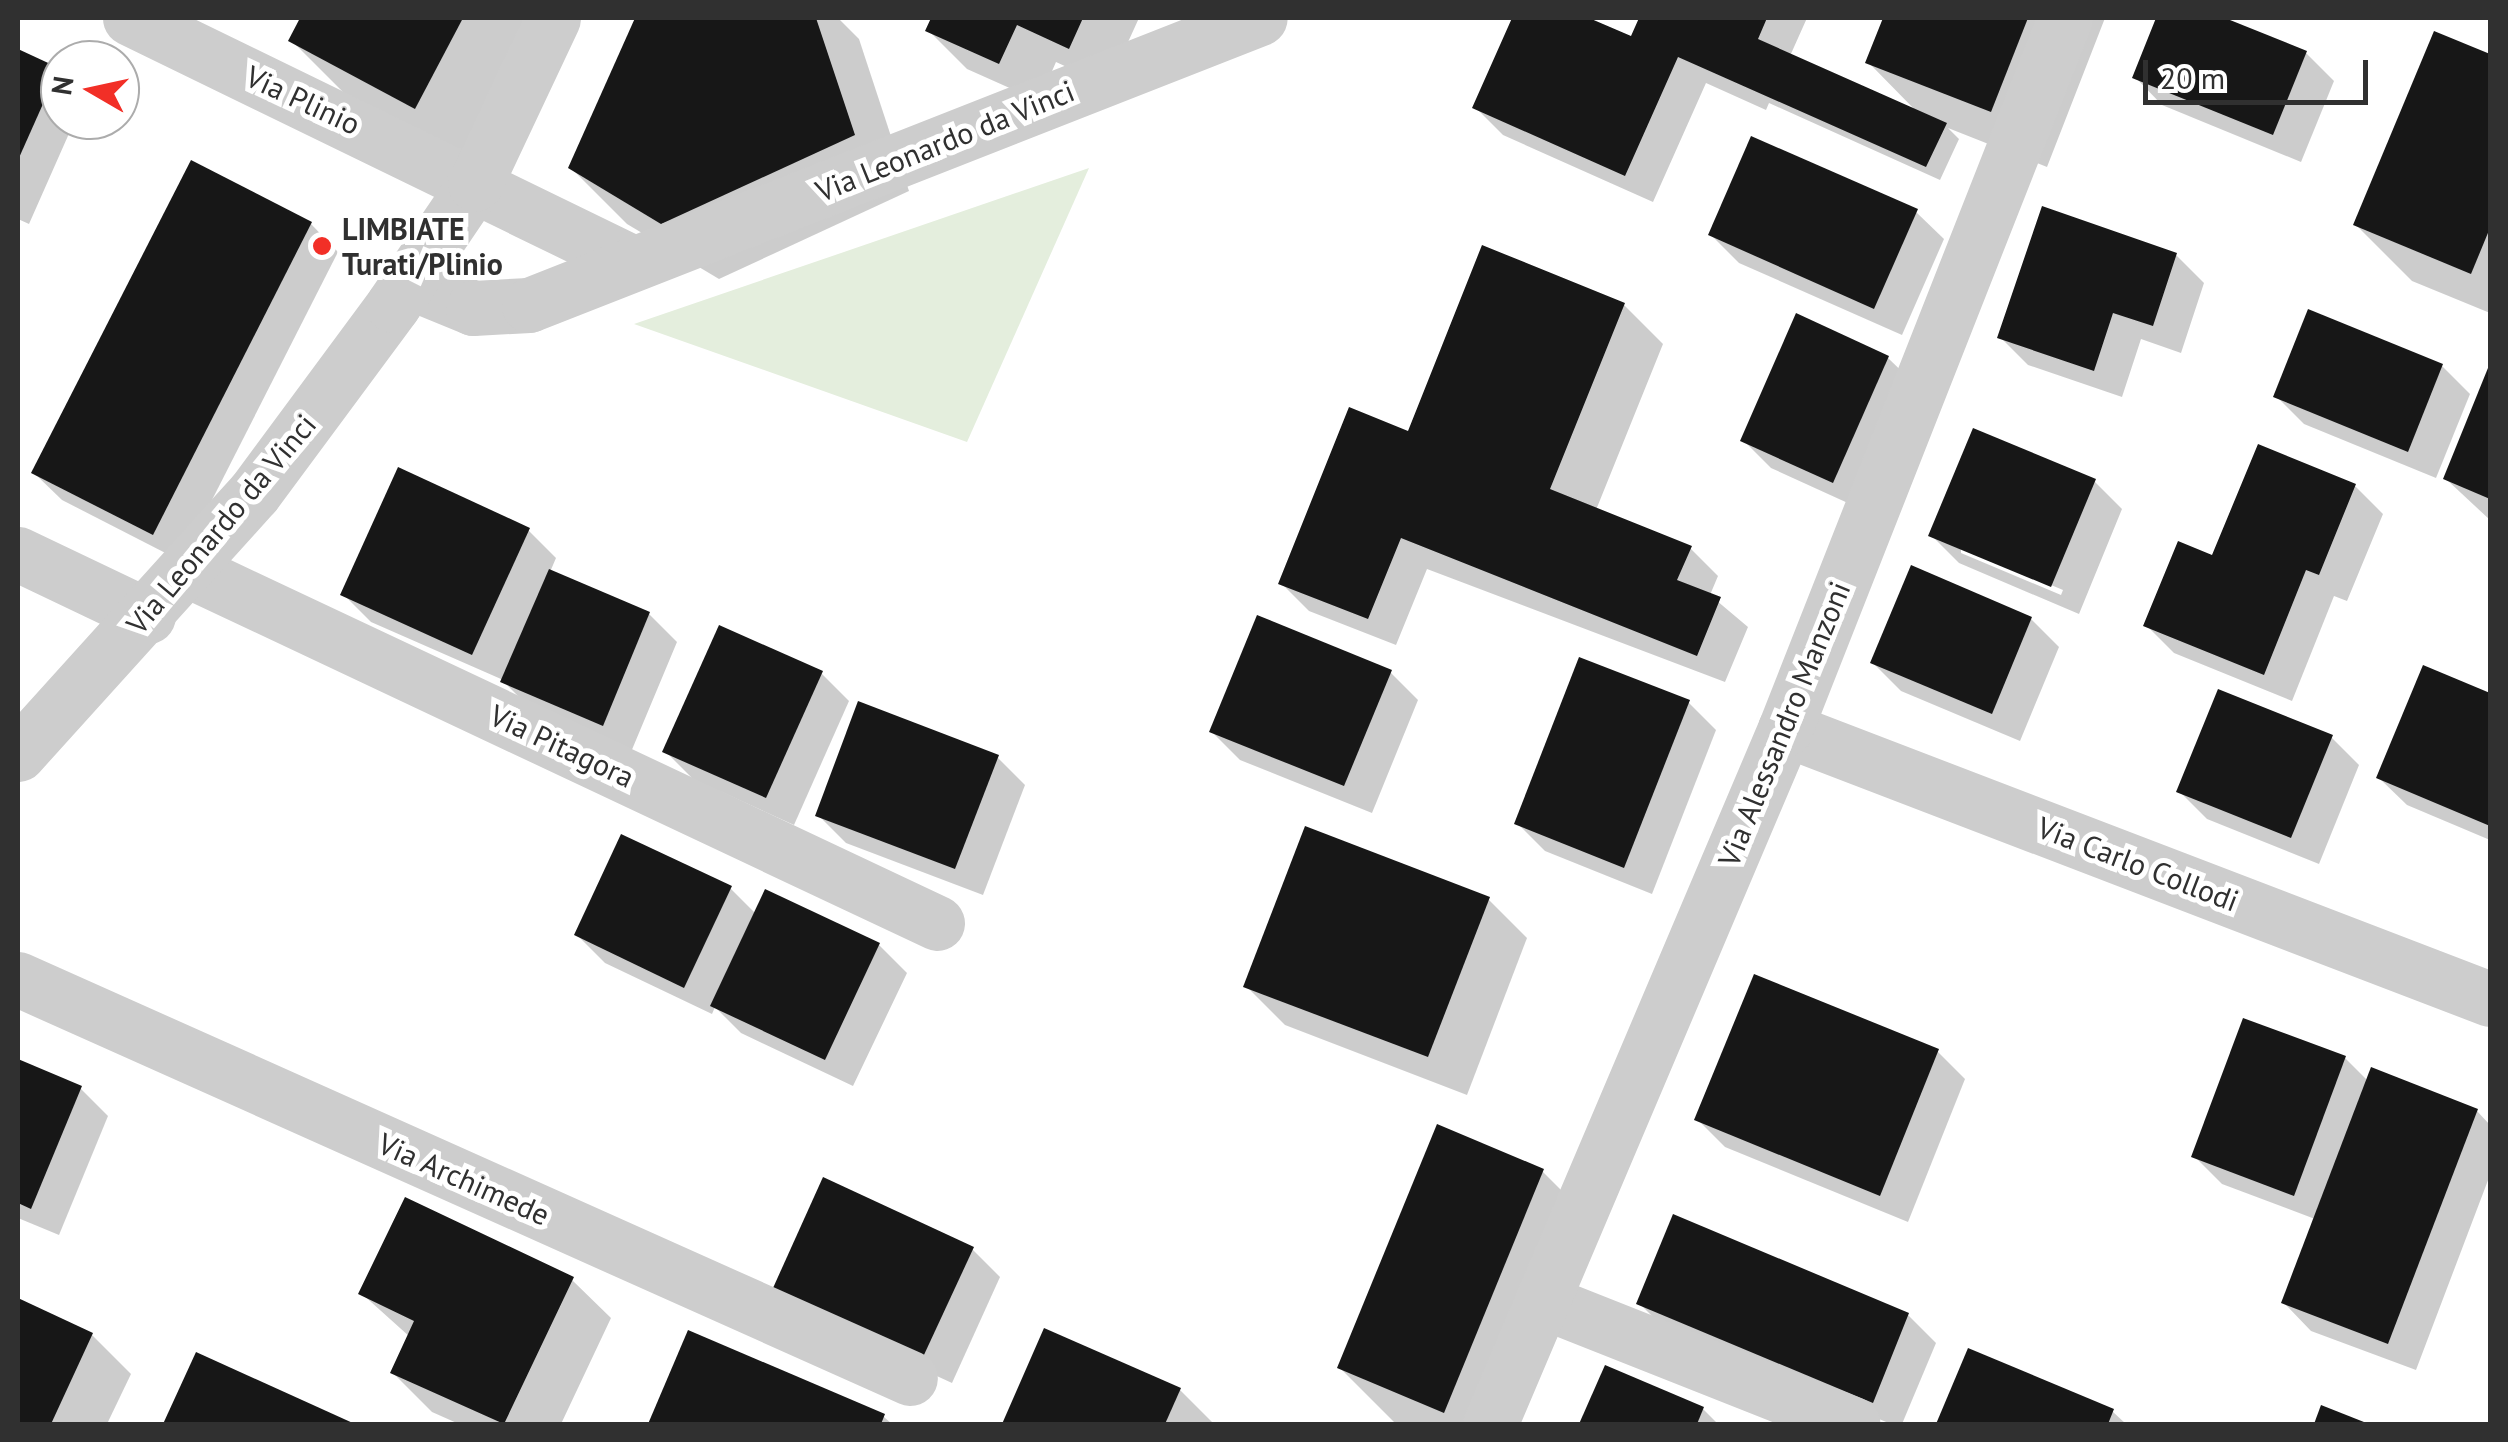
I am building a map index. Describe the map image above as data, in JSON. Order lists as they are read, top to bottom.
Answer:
{
  "streets": {
    "street": [
      "Via Plinio",
      "Via Leonardo da Vinci",
      "Via Alessandro Manzoni",
      "Via Pitagora",
      "Via Carlo Collodi",
      "Via Archimede"
    ]
  },
  "crossings": [
    ["Via Plinio", "Via Leonardo da Vinci"],
    ["Via Leonardo da Vinci", "Via Pitagora"],
    ["Via Alessandro Manzoni", "Via Carlo Collodi"]
  ],
  "places": ["LIMBIATE Turati/Plinio"],
  "scale_bar": "20 m",
  "north": "left"
}
